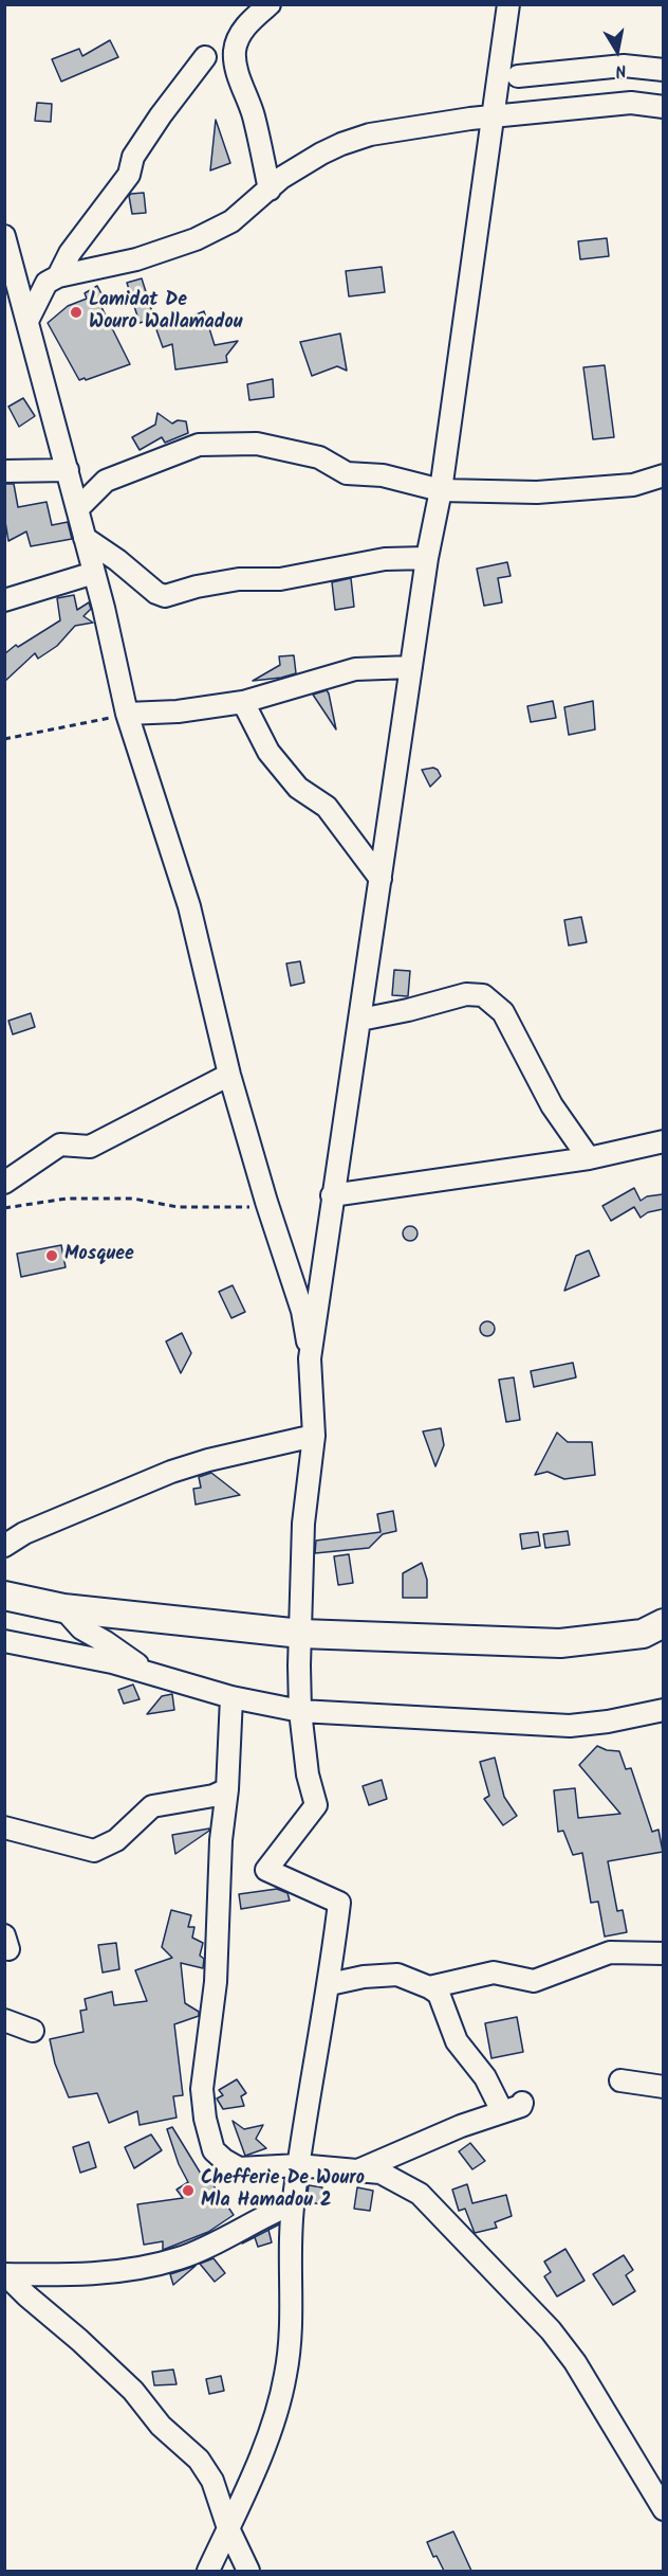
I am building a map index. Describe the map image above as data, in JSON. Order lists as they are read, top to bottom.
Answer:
{
  "places": ["Lamidat De Wouro Wallamadou", "Mosquee", "Chefferie De Wouro Mla Hamadou 2"],
  "north": "bottom"
}
